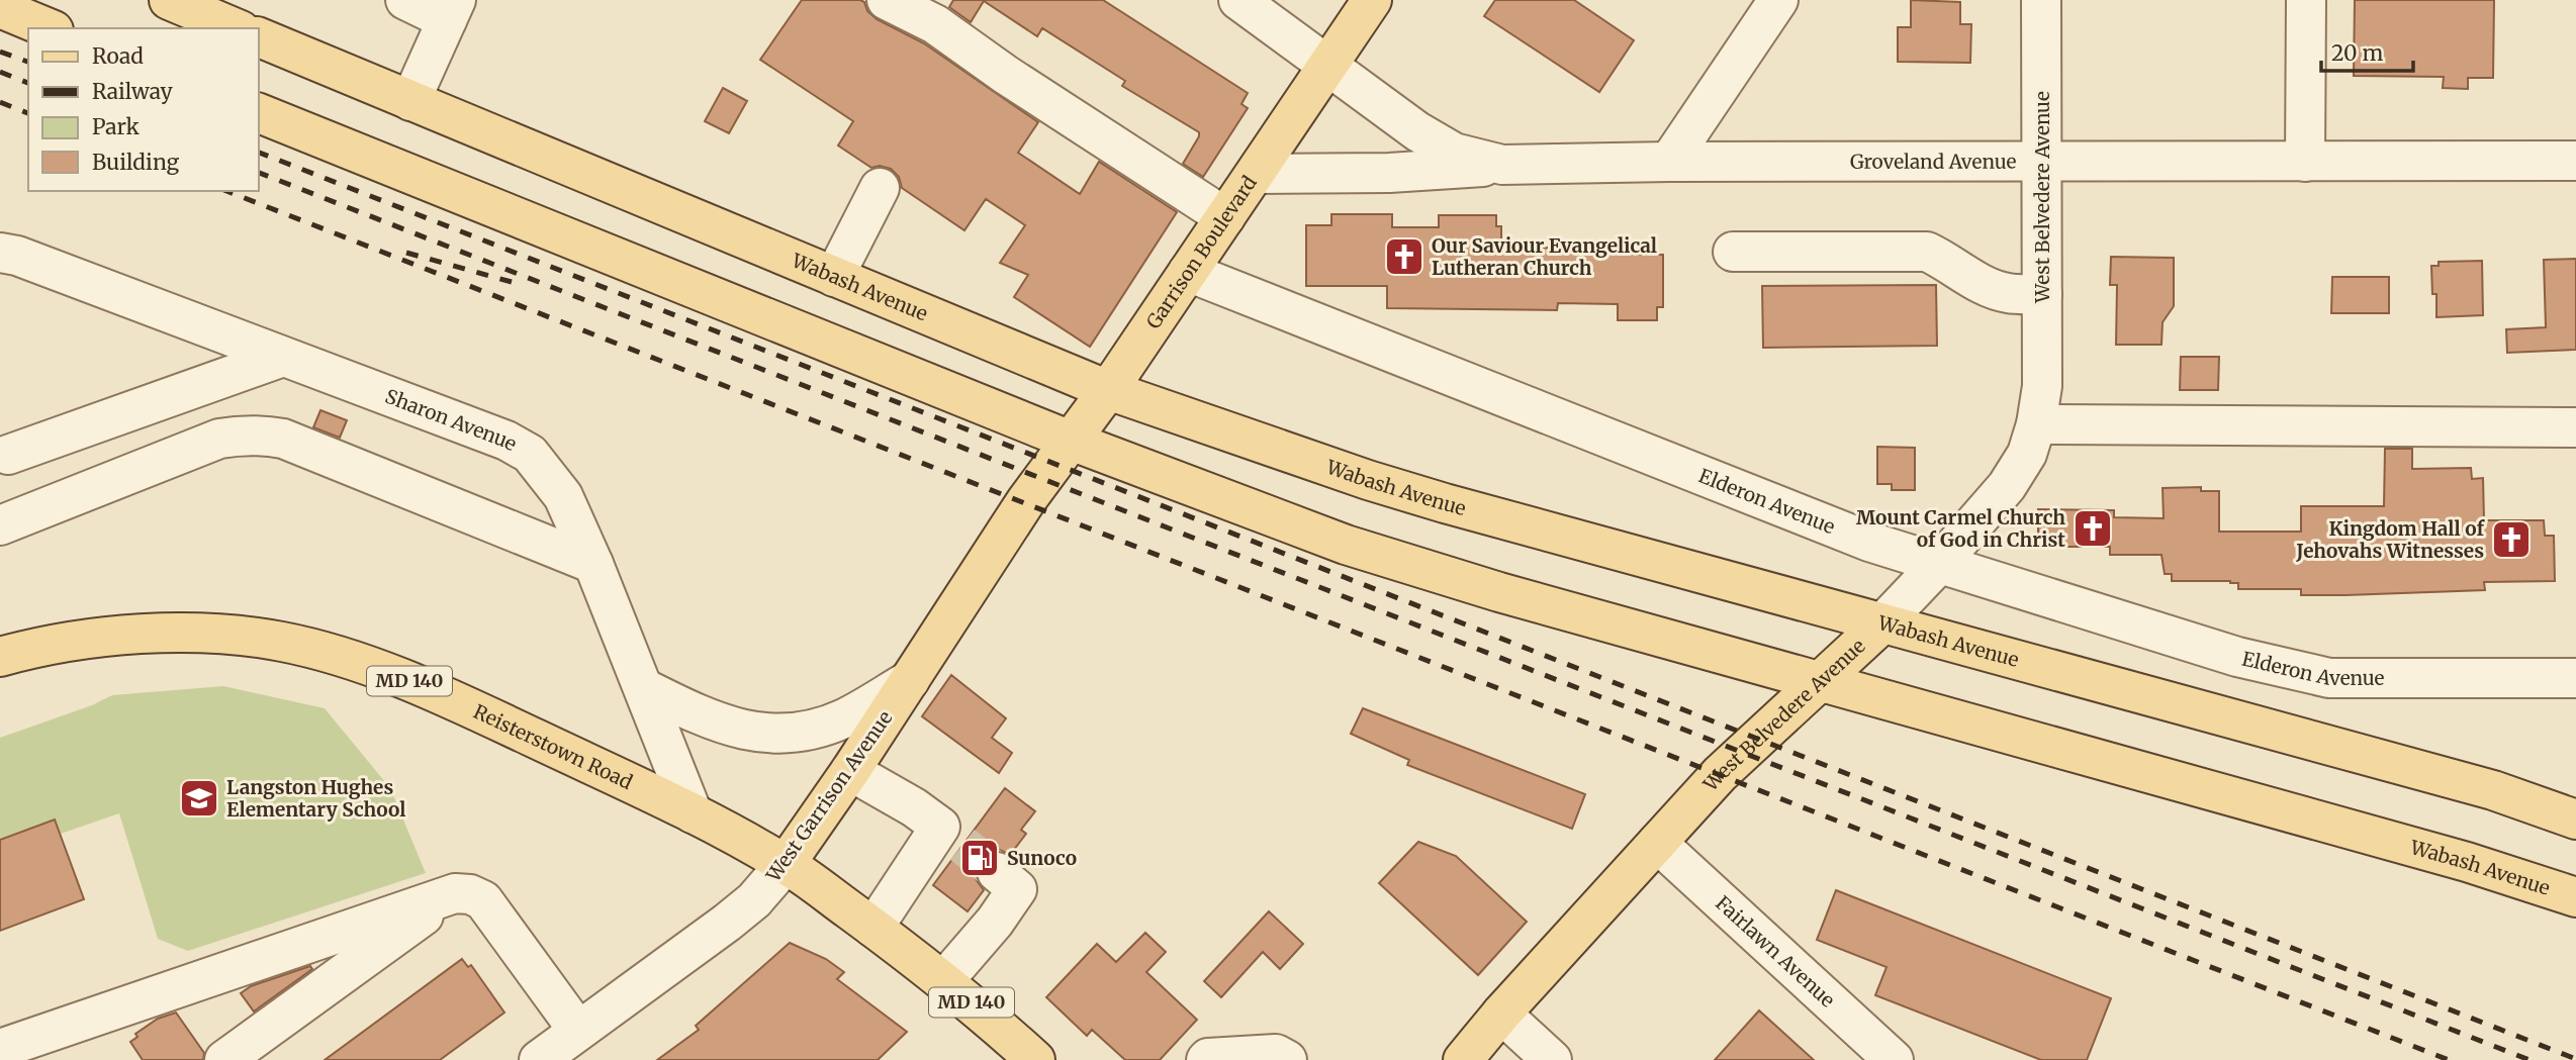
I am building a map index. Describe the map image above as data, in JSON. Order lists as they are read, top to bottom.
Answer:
{
  "streets": {
    "main road": [
      "West Belvedere Avenue",
      "Garrison Boulevard",
      "Wabash Avenue",
      "MD 140",
      "Reisterstown Road",
      "West Garrison Avenue"
    ],
    "street": [
      "Groveland Avenue",
      "Sharon Avenue",
      "Elderon Avenue",
      "Fairlawn Avenue"
    ]
  },
  "crossings": [
    ["Groveland Avenue", "West Belvedere Avenue"],
    ["Groveland Avenue", "Garrison Boulevard"],
    ["West Belvedere Avenue", "Wabash Avenue"],
    ["West Belvedere Avenue", "Elderon Avenue"],
    ["West Belvedere Avenue", "Fairlawn Avenue"],
    ["Garrison Boulevard", "Wabash Avenue"],
    ["Garrison Boulevard", "Elderon Avenue"],
    ["Garrison Boulevard", "West Garrison Avenue"],
    ["Sharon Avenue", "Reisterstown Road"],
    ["Reisterstown Road", "West Garrison Avenue"]
  ],
  "places": {
    "church": ["Our Saviour Evangelical Lutheran Church", "Mount Carmel Church of God in Christ", "Kingdom Hall of Jehovahs Witnesses"],
    "school or university": ["Langston Hughes Elementary School"],
    "fuel station": ["Sunoco"]
  },
  "legend": [
    "Road",
    "Railway",
    "Park",
    "Building"
  ],
  "scale_bar": "20 m"
}
